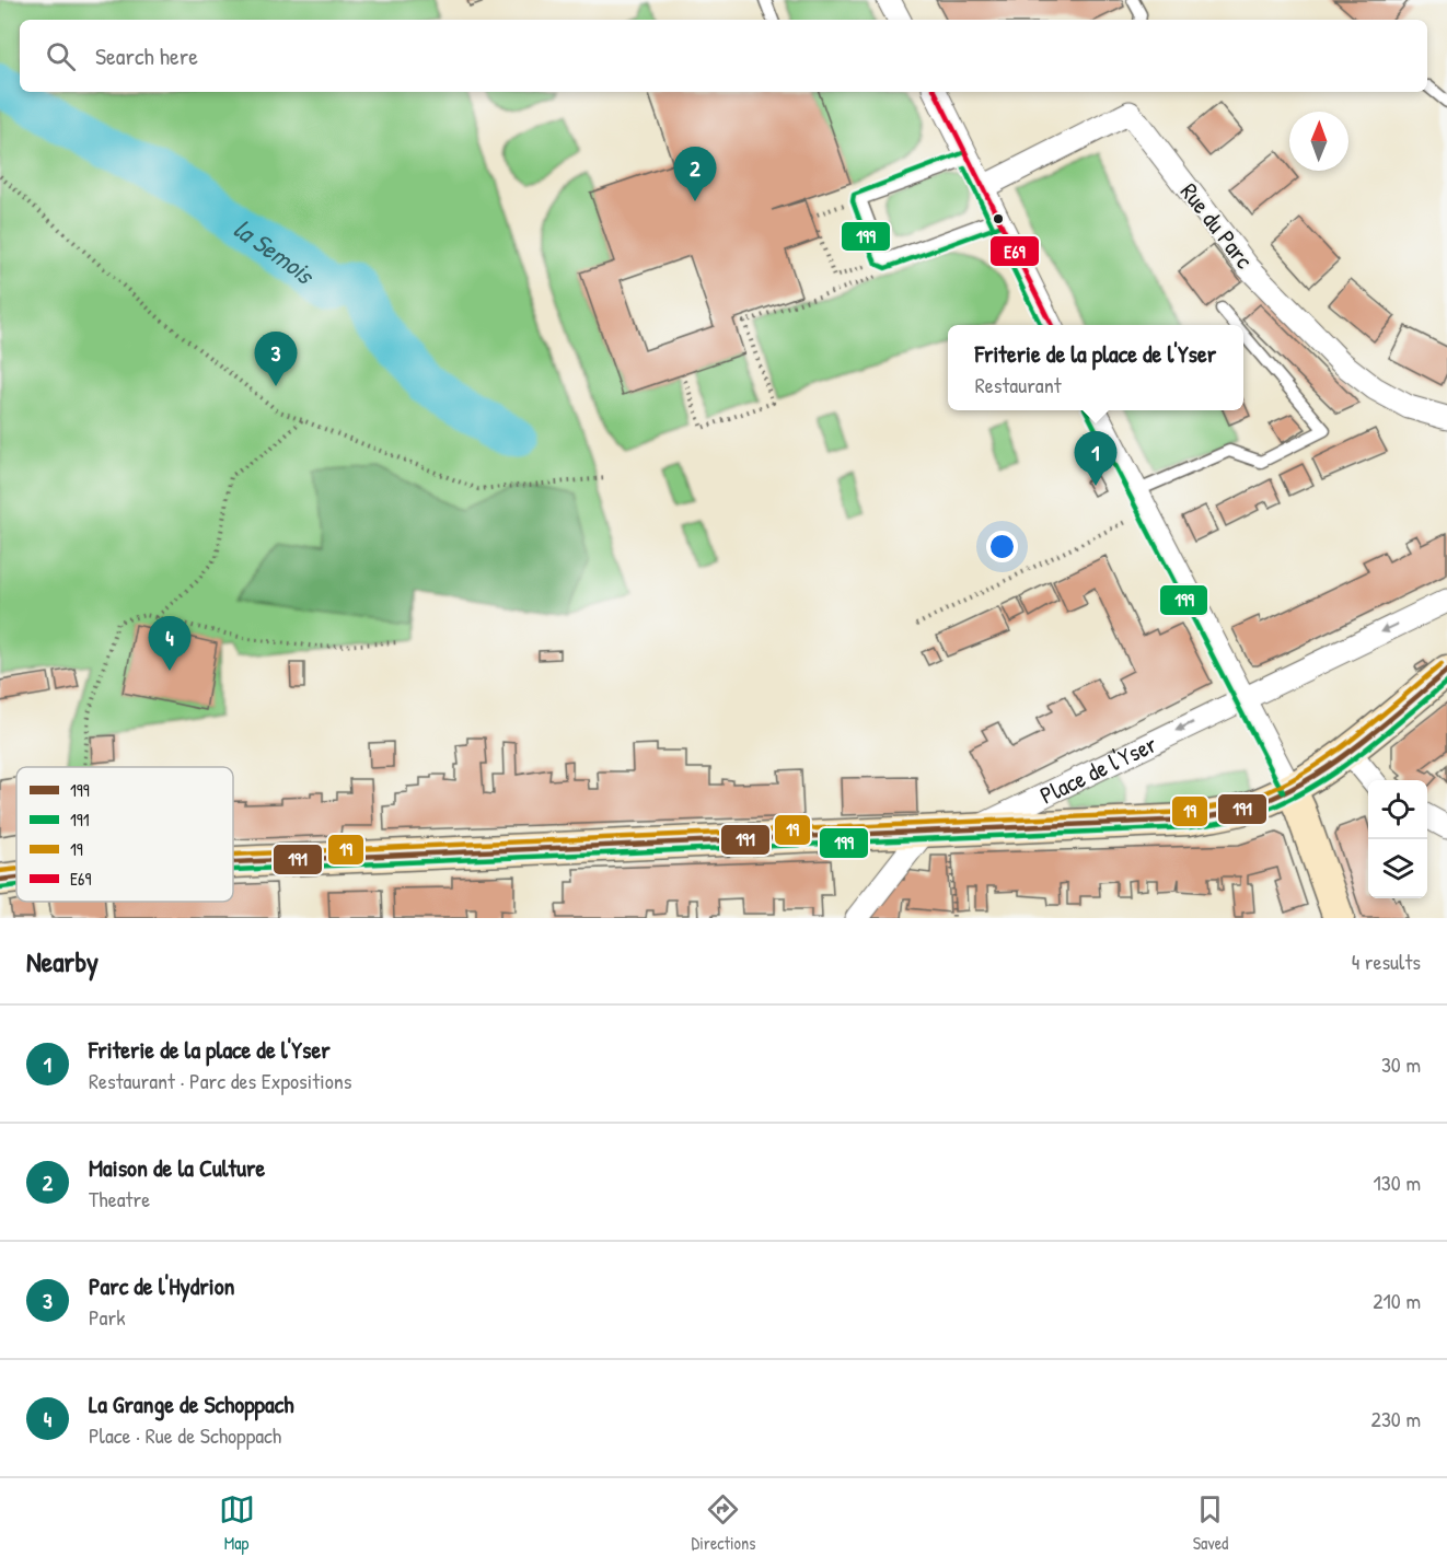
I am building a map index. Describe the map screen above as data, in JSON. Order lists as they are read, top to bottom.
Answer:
{
  "streets": {
    "main road": ["Place de l'Yser"],
    "street": ["Rue du Parc"]
  },
  "one_way": ["Place de l'Yser"],
  "water": ["la Semois"],
  "lines": [
    "transit line E69",
    "transit line 199",
    "transit line 19",
    "transit line 191"
  ],
  "legend": [
    "199",
    "191",
    "19",
    "E69"
  ],
  "north": "top",
  "page": {
    "search": "Search here",
    "pins": [
      "2",
      "3",
      "1",
      "4"
    ],
    "popup": ["Friterie de la place de l'Yser", "Restaurant"],
    "heading": ["Nearby", "4 results"],
    "list": [
      {
        "mark": "1",
        "name": "Friterie de la place de l'Yser",
        "note": "Restaurant · Parc des Expositions",
        "value": "30 m"
      },
      {
        "mark": "2",
        "name": "Maison de la Culture",
        "note": "Theatre",
        "value": "130 m"
      },
      {
        "mark": "3",
        "name": "Parc de l'Hydrion",
        "note": "Park",
        "value": "210 m"
      },
      {
        "mark": "4",
        "name": "La Grange de Schoppach",
        "note": "Place · Rue de Schoppach",
        "value": "230 m"
      }
    ],
    "nav": ["Map", "Directions", "Saved"]
  }
}
